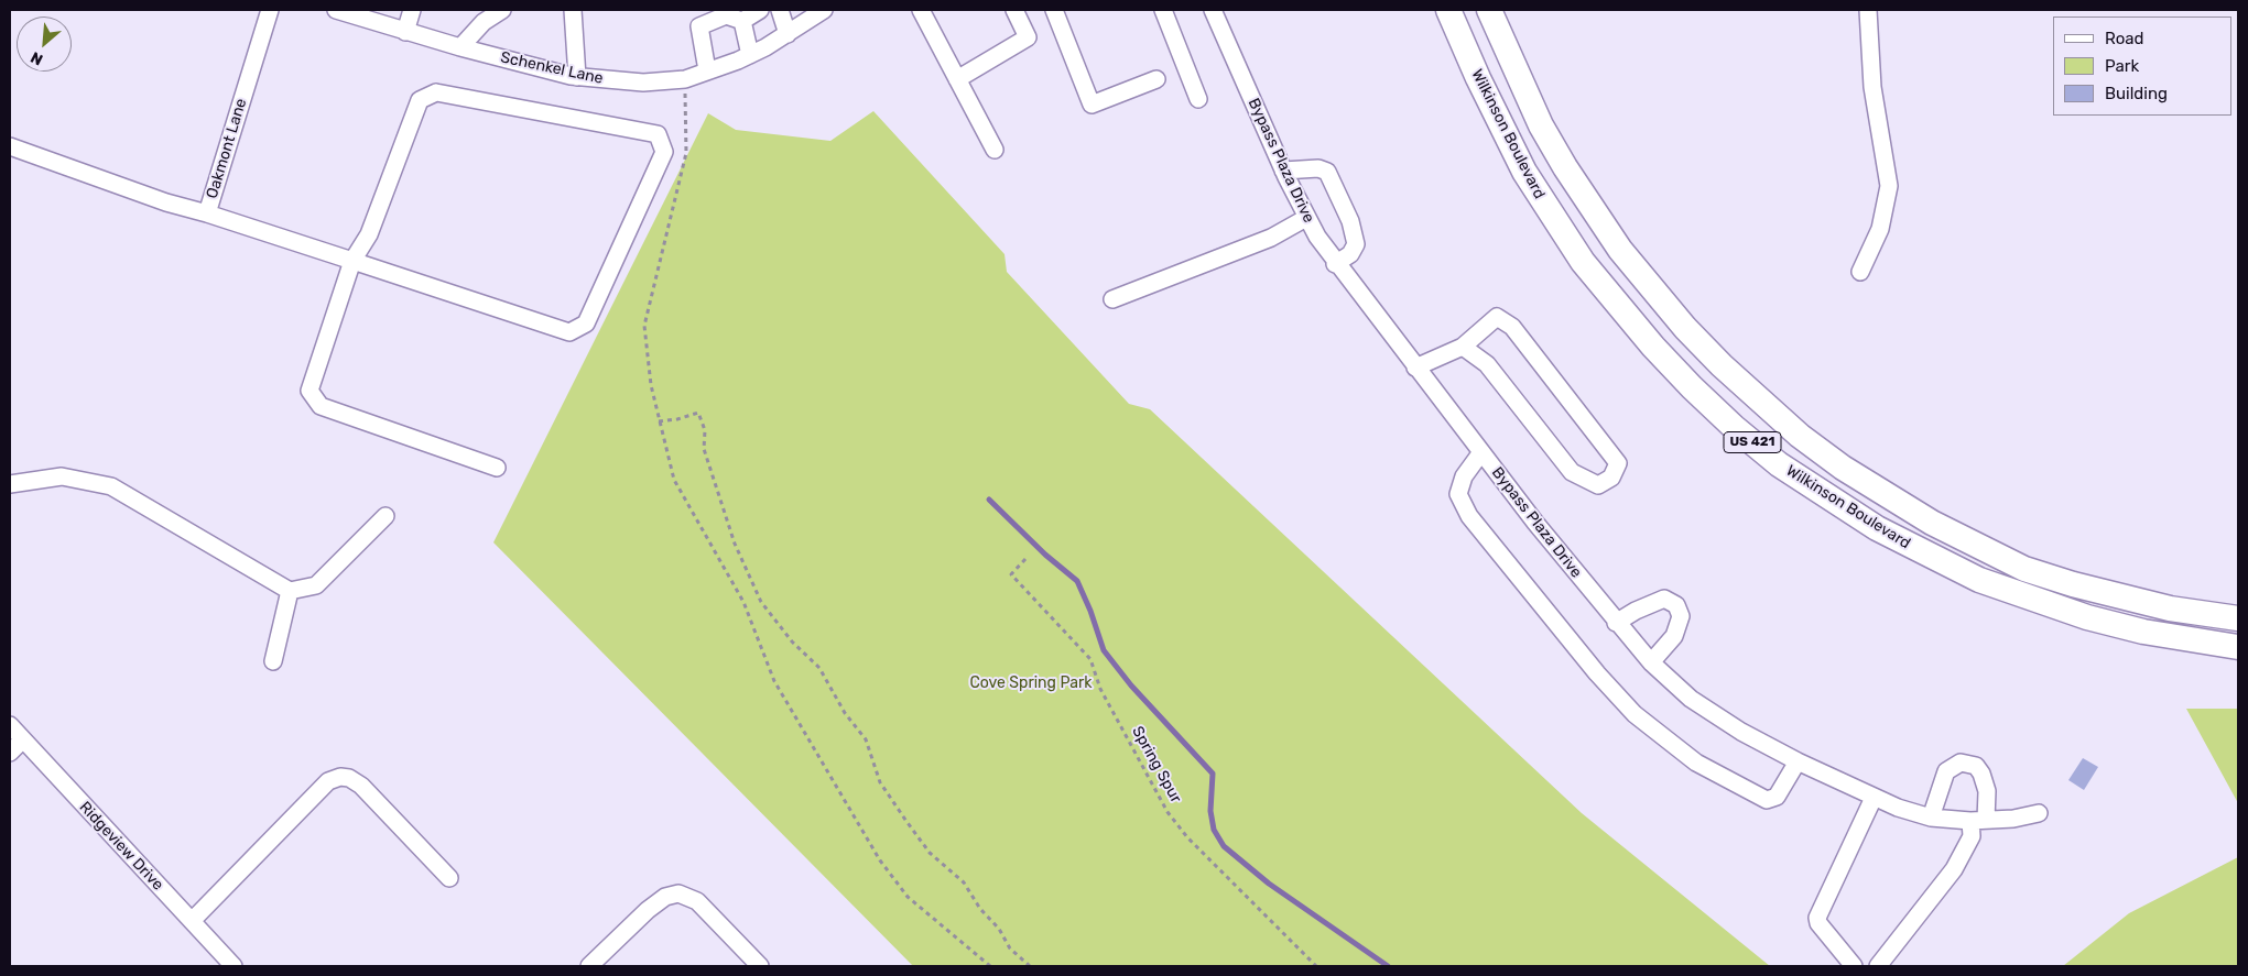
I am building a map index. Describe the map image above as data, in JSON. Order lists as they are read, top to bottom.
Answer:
{
  "streets": {
    "highway": ["Wilkinson Boulevard", "US 421"],
    "street": [
      "Schenkel Lane",
      "Oakmont Lane",
      "Bypass Plaza Drive",
      "Ridgeview Drive"
    ],
    "path": ["Spring Spur"]
  },
  "parks": ["Cove Spring Park"],
  "legend": ["Road", "Park", "Building"],
  "north": "bottom left"
}
